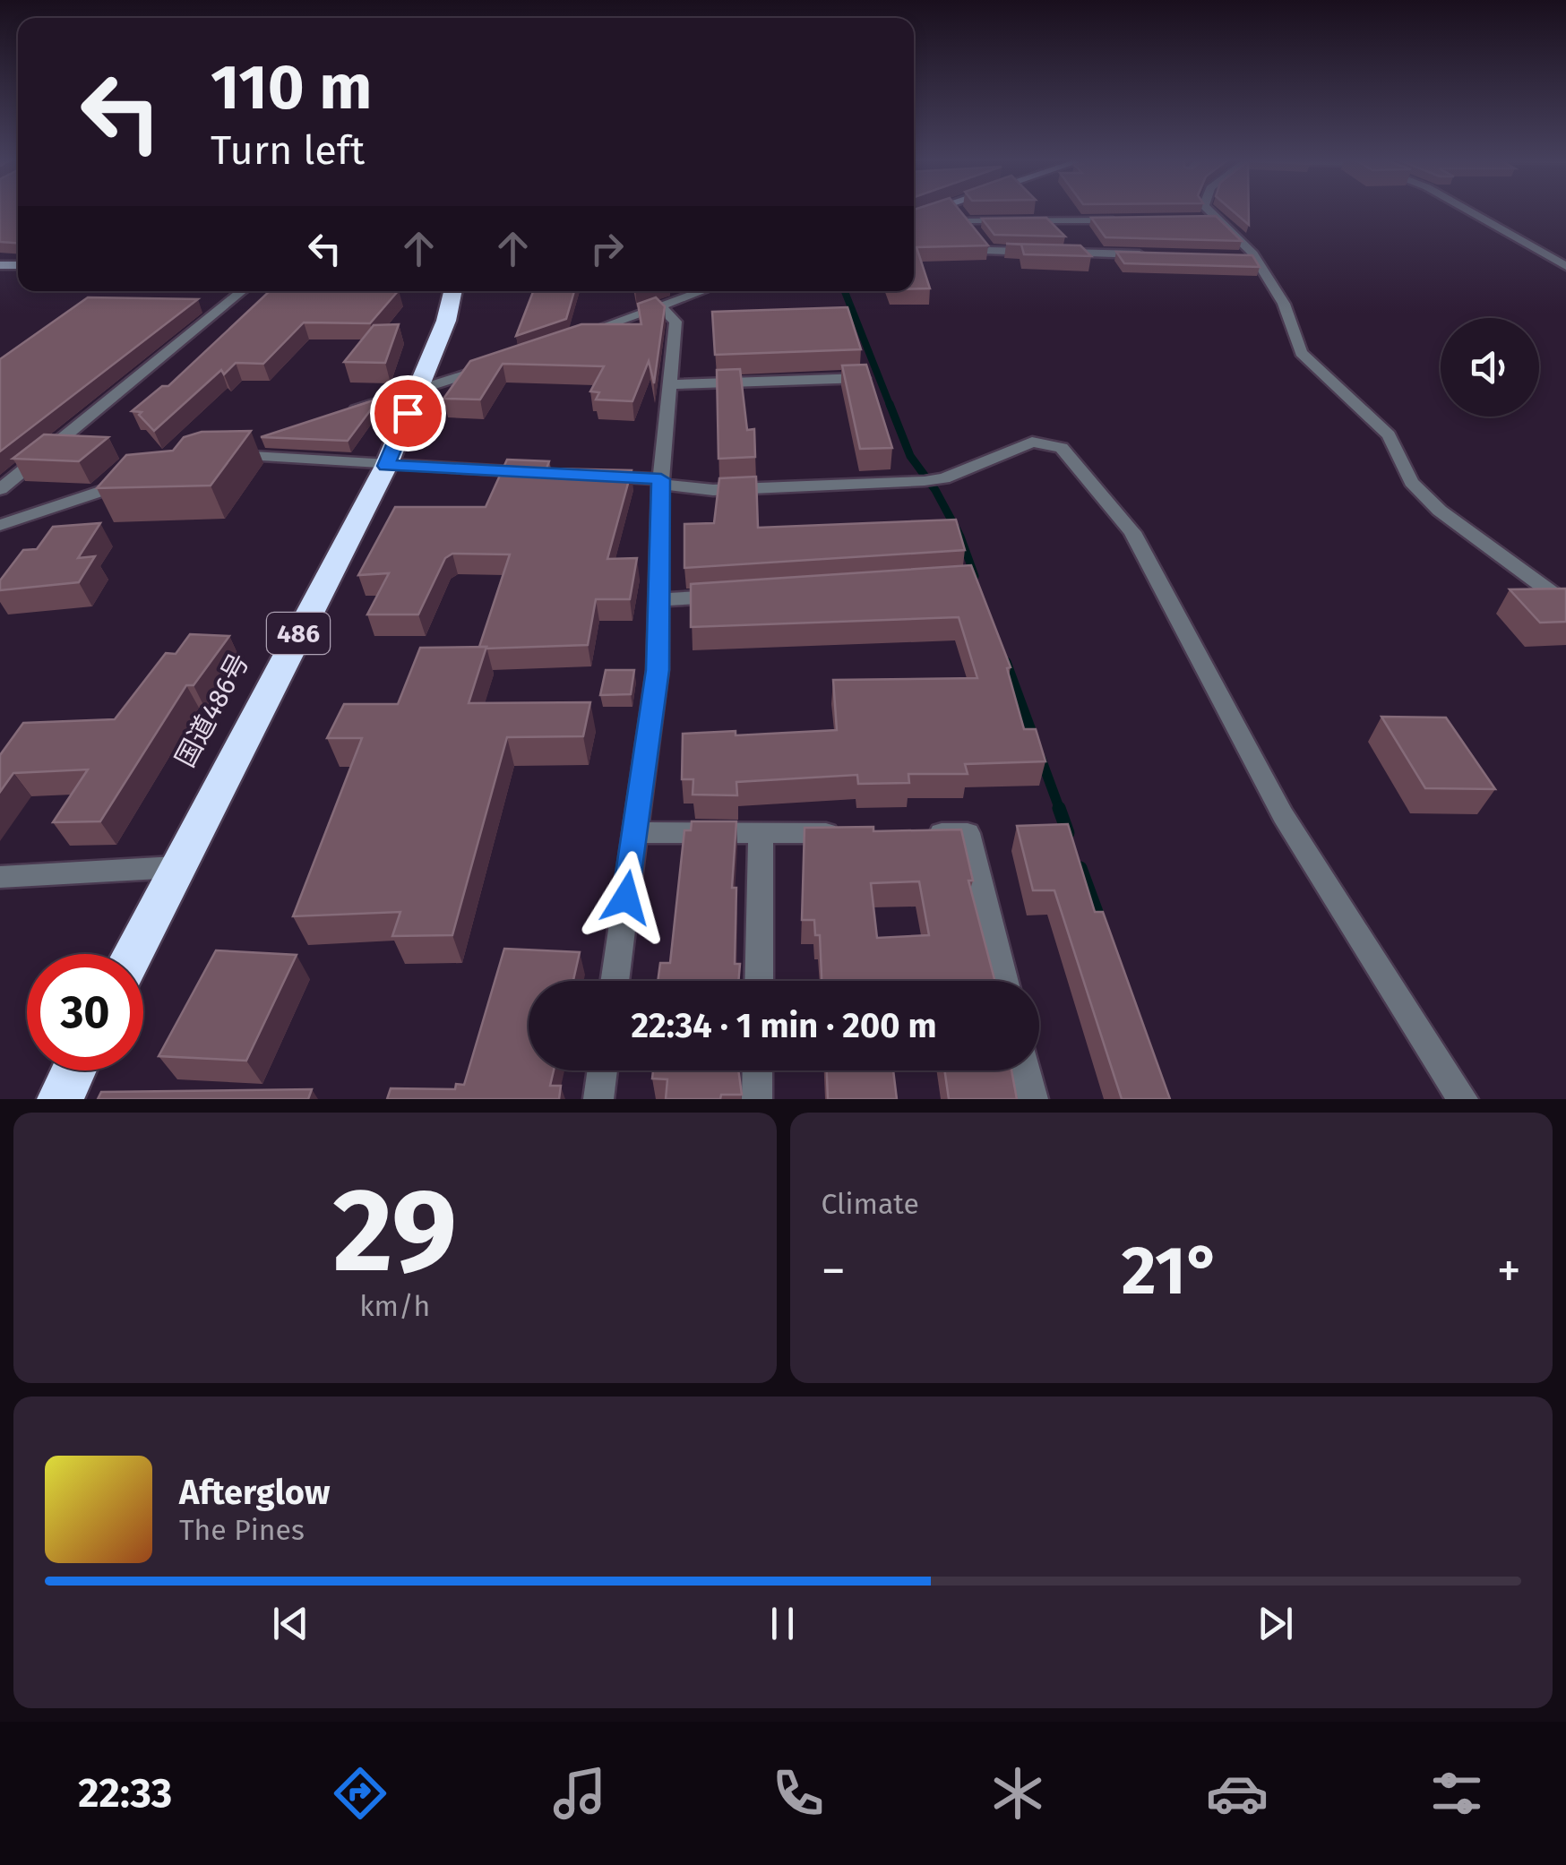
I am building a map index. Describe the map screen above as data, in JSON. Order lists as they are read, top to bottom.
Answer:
{
  "streets": {
    "highway": ["486", "国道486号"]
  },
  "page": {
    "turn": ["110 m", "Turn left"],
    "limit": "30",
    "trip": "22:34 · 1 min · 200 m",
    "tile": [
      ["29", "km/h"],
      "Climate"
    ],
    "heat": ["−", "21°", "+"],
    "song": ["Afterglow", "The Pines"],
    "tabs": "22:33"
  }
}
